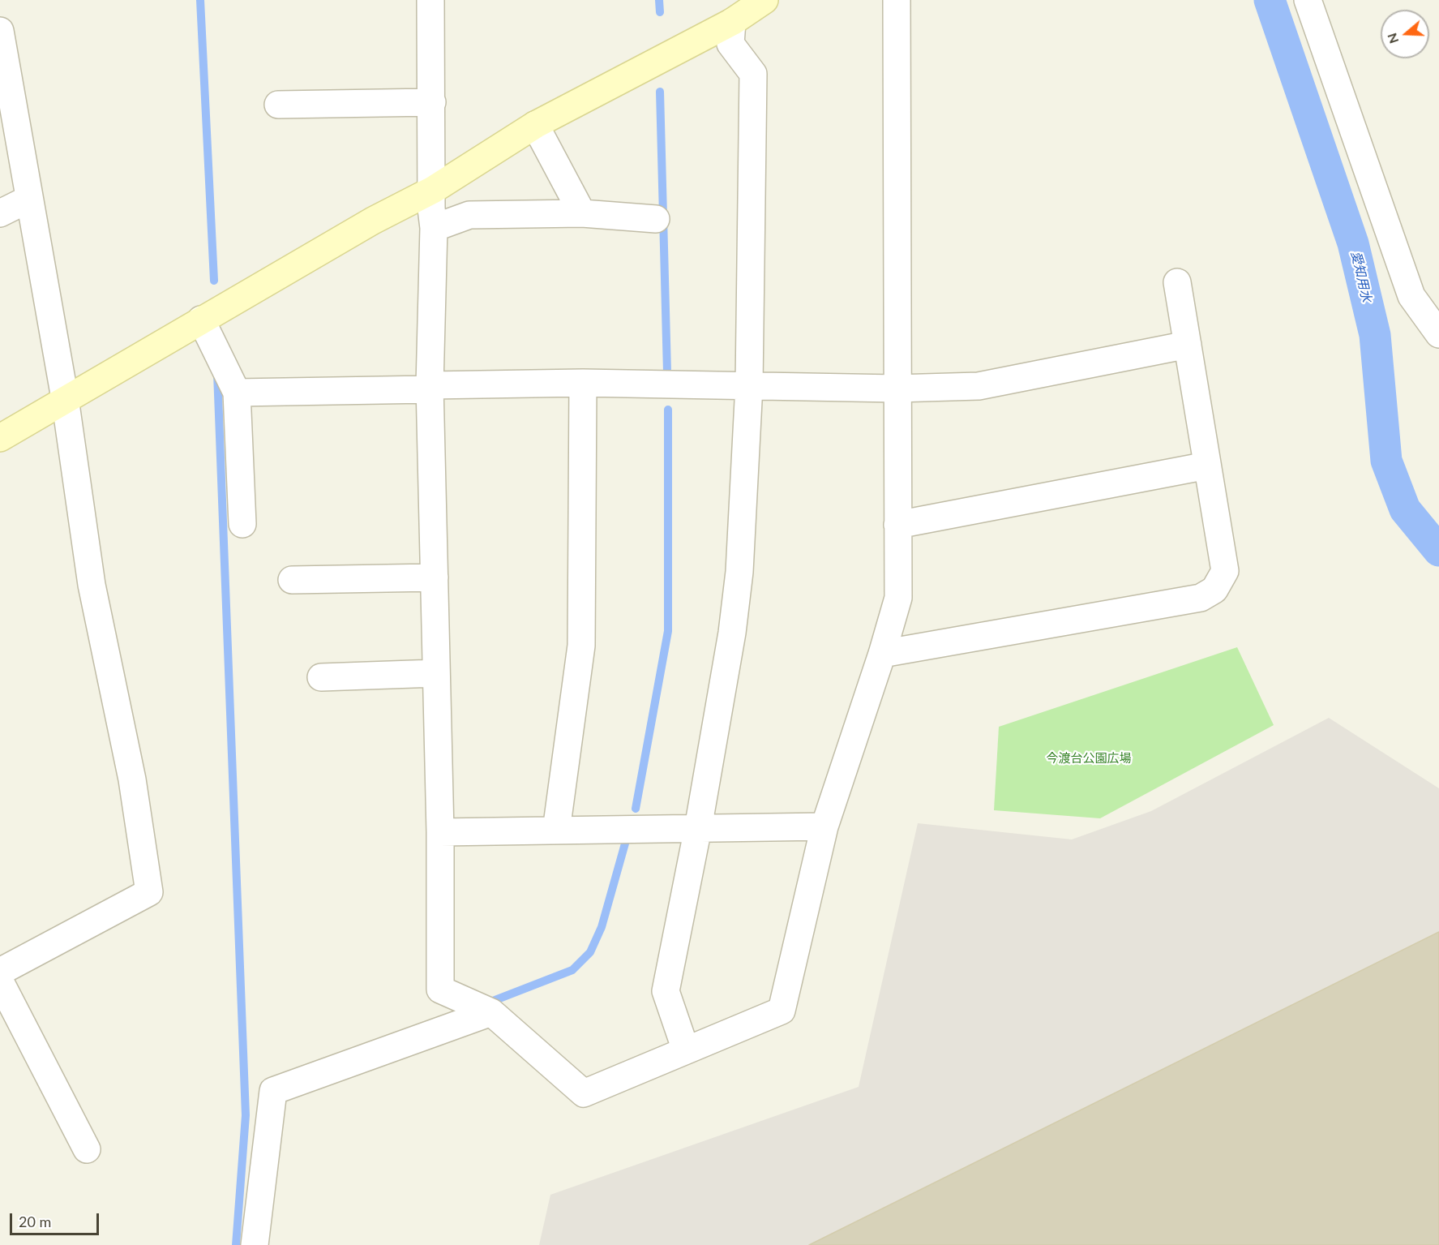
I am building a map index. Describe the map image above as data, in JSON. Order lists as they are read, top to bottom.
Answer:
{
  "water": ["愛知用水"],
  "parks": ["今渡台公園広場"],
  "scale_bar": "20 m",
  "north": "left"
}
